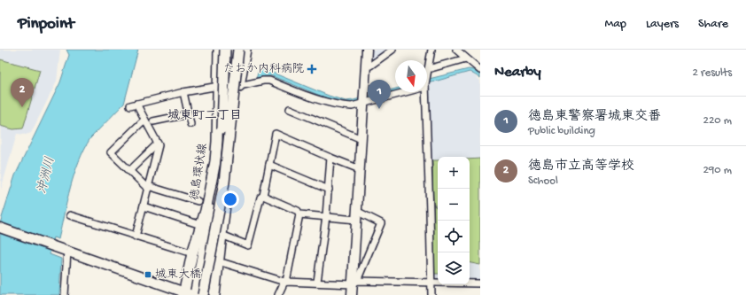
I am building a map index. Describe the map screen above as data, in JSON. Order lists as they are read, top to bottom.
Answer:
{
  "streets": {
    "main road": ["徳島環状線"]
  },
  "districts": ["城東町二丁目"],
  "water": ["沖洲川"],
  "places": {
    "health": ["たおか内科病院"],
    "transit": ["城東大橋"]
  },
  "north": "bottom",
  "page": {
    "header": "Pinpoint",
    "nav": ["Map", "Layers", "Share"],
    "heading": ["Nearby", "2 results"],
    "pins": ["2", "1"],
    "list": [
      {
        "mark": "1",
        "name": "徳島東警察署城東交番",
        "note": "Public building",
        "value": "220 m"
      },
      {
        "mark": "2",
        "name": "徳島市立高等学校",
        "note": "School",
        "value": "290 m"
      }
    ],
    "map_buttons": ["+", "−"]
  }
}
